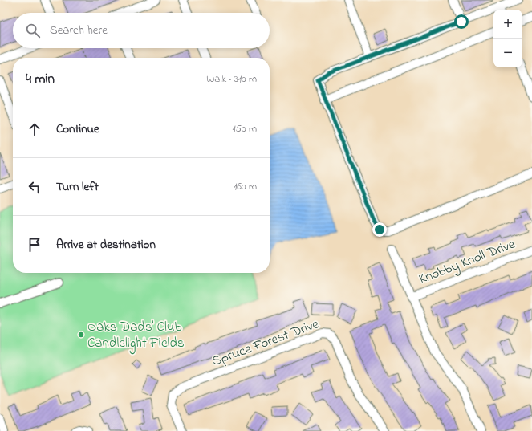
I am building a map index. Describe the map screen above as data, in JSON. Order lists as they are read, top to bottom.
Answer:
{
  "streets": {
    "street": ["Knobby Knoll Drive", "Spruce Forest Drive"]
  },
  "places": ["Oaks Dads' Club Candlelight Fields"],
  "page": {
    "map_buttons": ["+", "−"],
    "search": "Search here",
    "heading": ["4 min", "Walk · 310 m"],
    "list": [
      ["Continue", "150 m"],
      ["Turn left", "160 m"],
      "Arrive at destination"
    ]
  }
}
